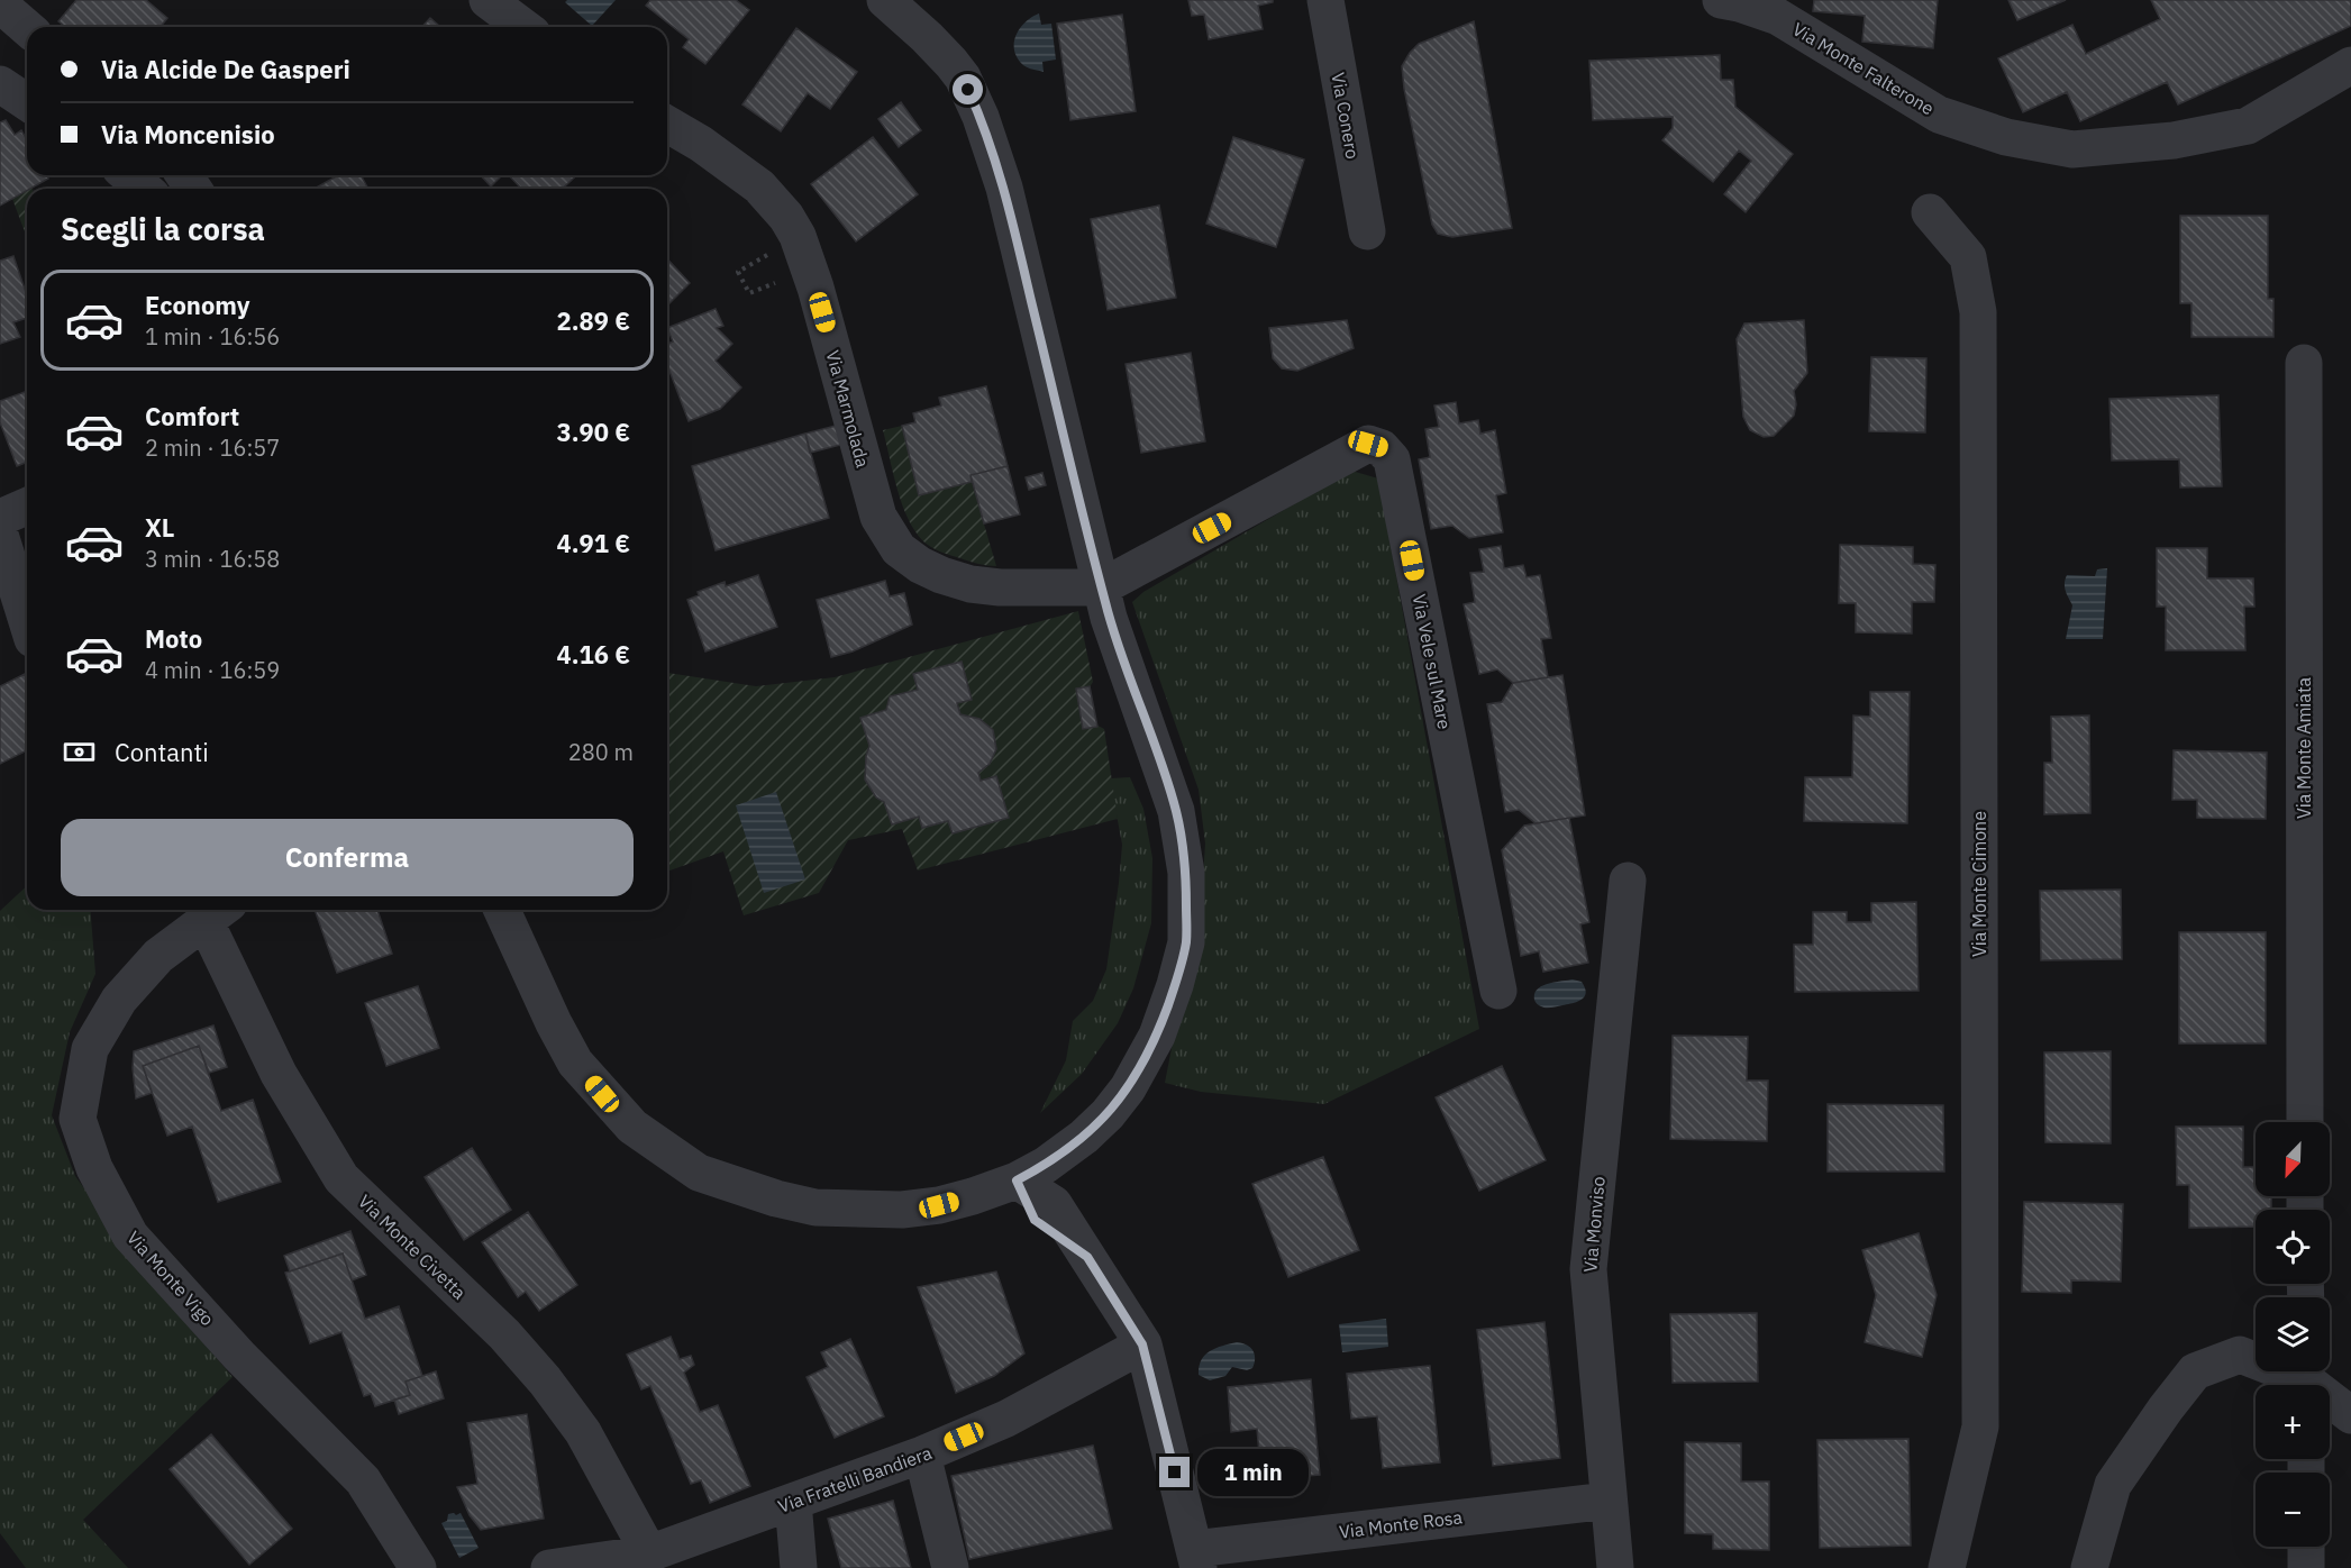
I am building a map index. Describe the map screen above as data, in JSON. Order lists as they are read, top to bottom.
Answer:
{
  "streets": {
    "street": [
      "Via Monte Falterone",
      "Via Conero",
      "Via Marmolada",
      "Via Vele sul Mare",
      "Via Monte Amiata",
      "Via Monte Cimone",
      "Via Monviso",
      "Via Monte Civetta",
      "Via Monte Vigo",
      "Via Fratelli Bandiera",
      "Via Monte Rosa"
    ]
  },
  "crossings": [
    ["Via Marmolada", "Via Vele sul Mare"],
    ["Via Monviso", "Via Monte Rosa"],
    ["Via Monte Civetta", "Via Monte Vigo"],
    ["Via Monte Civetta", "Via Fratelli Bandiera"]
  ],
  "north": "bottom left",
  "page": {
    "banner": ["Via Alcide De Gasperi", "Via Moncenisio"],
    "heading": "Scegli la corsa",
    "list": [
      {
        "name": "Economy",
        "note": "1 min · 16:56",
        "value": "2.89 €"
      },
      {
        "name": "Comfort",
        "note": "2 min · 16:57",
        "value": "3.90 €"
      },
      {
        "name": "XL",
        "note": "3 min · 16:58",
        "value": "4.91 €"
      },
      {
        "name": "Moto",
        "note": "4 min · 16:59",
        "value": "4.16 €"
      }
    ],
    "pay": ["Contanti", "280 m"],
    "buttons": "Conferma",
    "map_buttons": ["+", "−"],
    "bubble": "1 min"
  }
}
